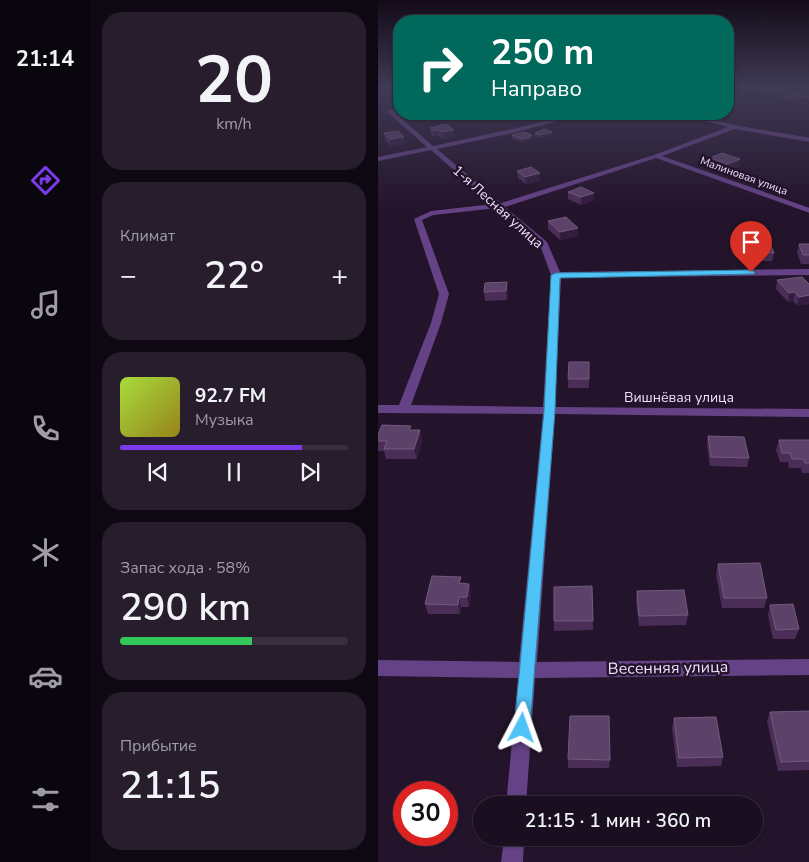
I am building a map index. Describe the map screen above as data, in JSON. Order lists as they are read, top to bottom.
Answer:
{
  "streets": {
    "street": [
      "Малиновая улица",
      "1-я Лесная улица",
      "Вишнёвая улица",
      "Весенняя улица"
    ]
  },
  "crossings": [
    ["1-я Лесная улица", "Вишнёвая улица"],
    ["1-я Лесная улица", "Весенняя улица"]
  ],
  "page": {
    "tabs": "21:14",
    "tile": [
      ["20", "km/h"],
      "Климат",
      ["Запас хода · 58%", "290 km"],
      ["Прибытие", "21:15"]
    ],
    "turn": ["250 m", "Направо"],
    "heat": ["−", "22°", "+"],
    "song": ["92.7 FM", "Музыка"],
    "limit": "30",
    "trip": "21:15 · 1 мин · 360 m"
  }
}
